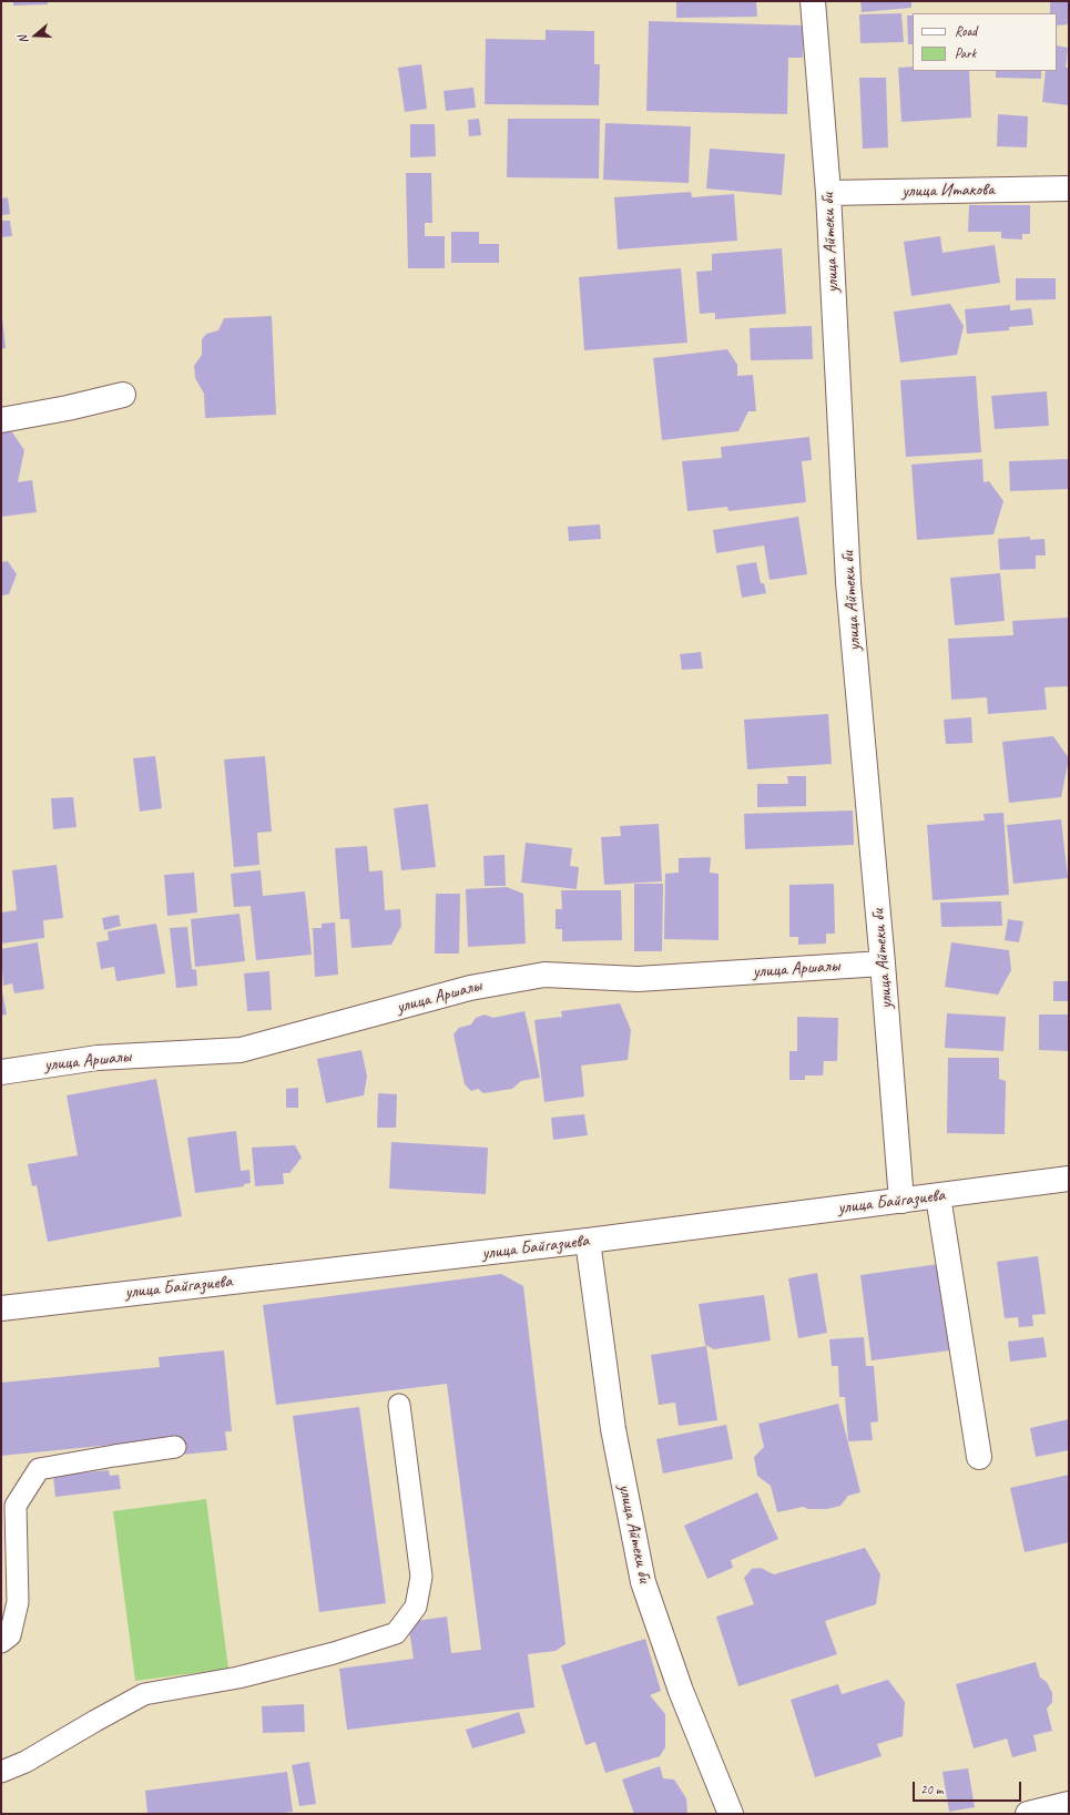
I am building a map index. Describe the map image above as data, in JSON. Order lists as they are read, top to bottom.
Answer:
{
  "streets": {
    "street": [
      "улица Итакова",
      "улица Айтеки би",
      "улица Аршалы",
      "улица Байгазиева"
    ]
  },
  "crossings": [
    ["улица Итакова", "улица Айтеки би"],
    ["улица Айтеки би", "улица Аршалы"],
    ["улица Айтеки би", "улица Байгазиева"]
  ],
  "legend": ["Road", "Park"],
  "scale_bar": "20 m",
  "north": "left"
}
